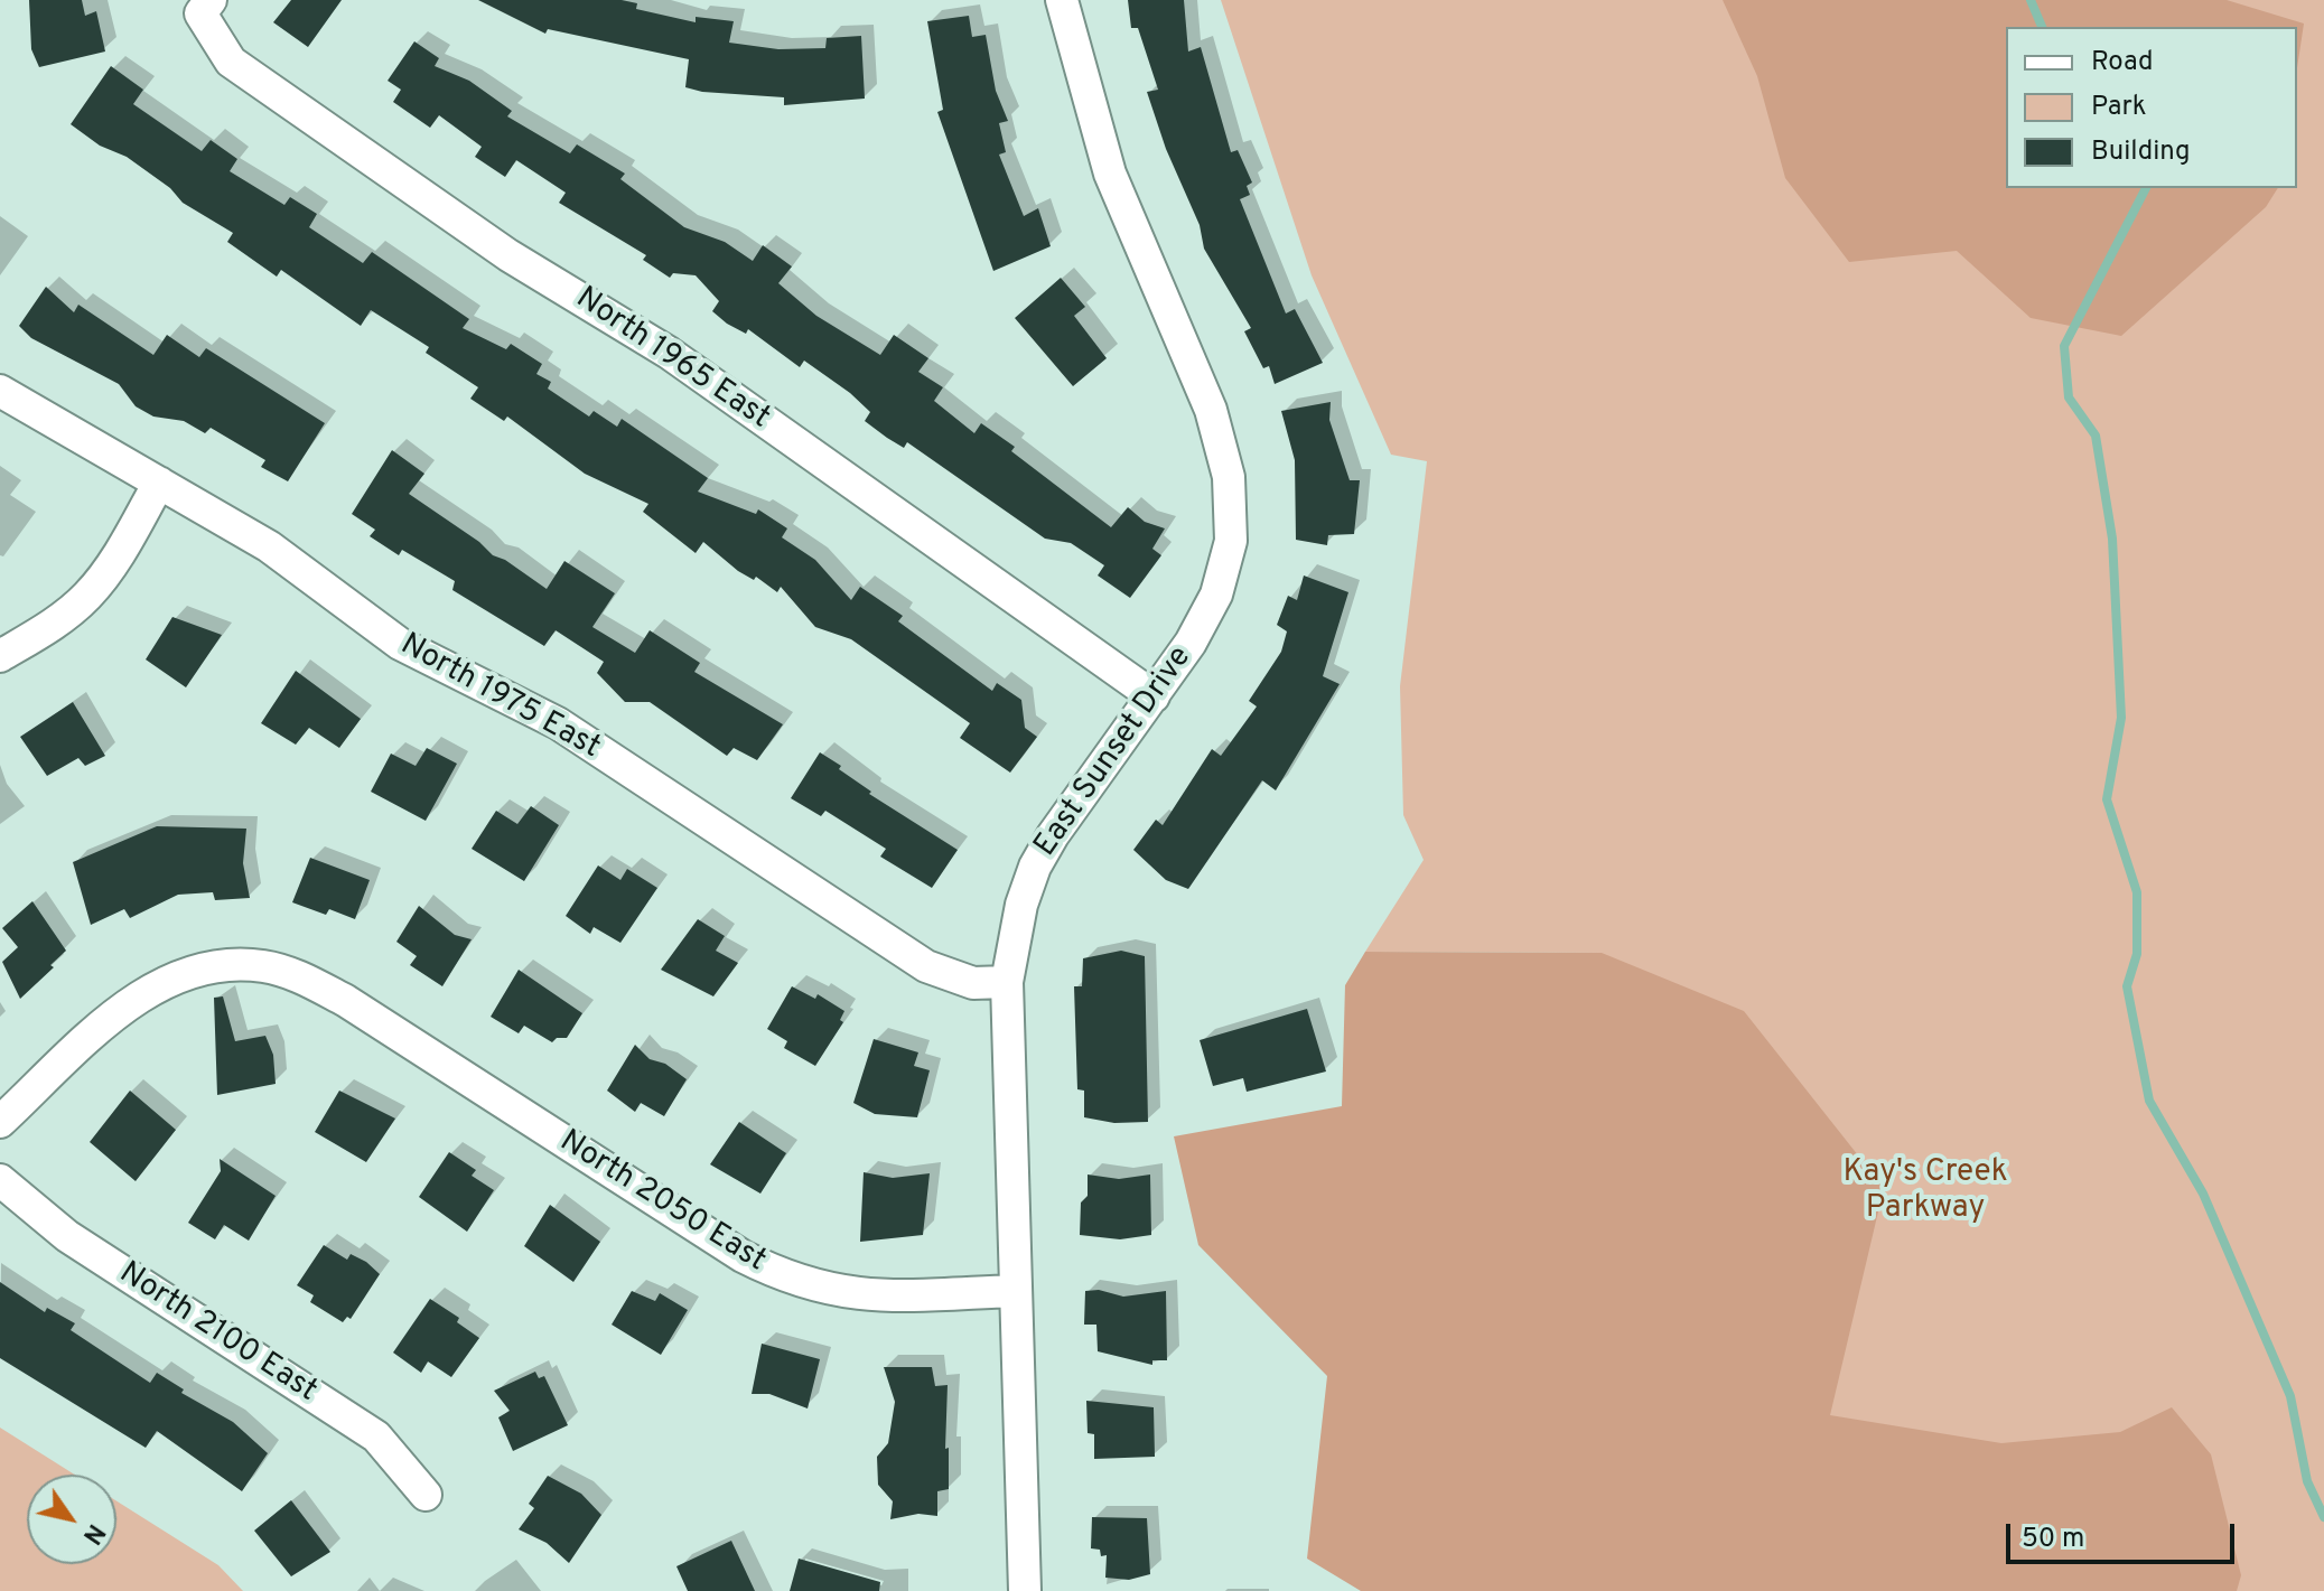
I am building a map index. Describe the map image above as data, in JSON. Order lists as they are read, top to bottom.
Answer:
{
  "streets": {
    "street": [
      "North 1965 East",
      "North 1975 East",
      "East Sunset Drive",
      "North 2050 East",
      "North 2100 East"
    ]
  },
  "crossings": [
    ["North 1965 East", "East Sunset Drive"],
    ["North 1975 East", "East Sunset Drive"],
    ["East Sunset Drive", "North 2050 East"]
  ],
  "parks": ["Kay's Creek Parkway"],
  "legend": ["Road", "Park", "Building"],
  "scale_bar": "50 m",
  "north": "bottom right"
}
